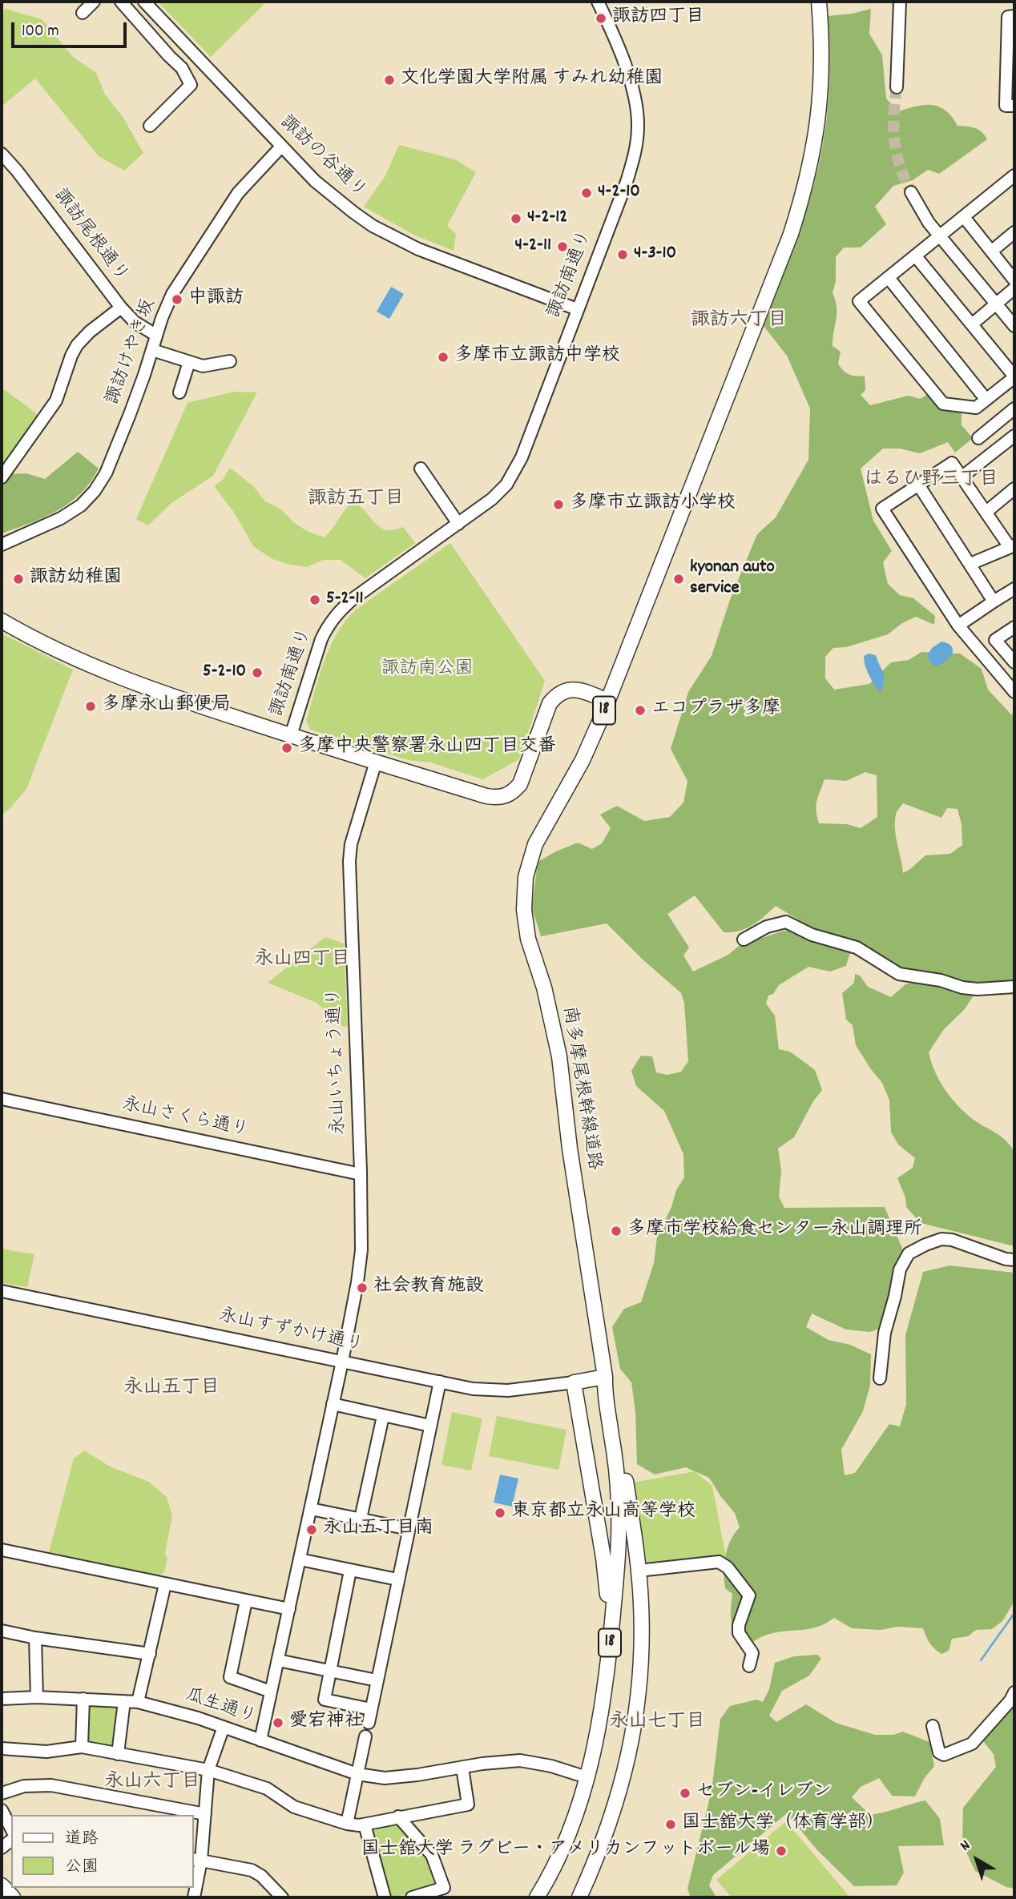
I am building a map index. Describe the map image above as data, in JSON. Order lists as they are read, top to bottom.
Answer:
{
  "streets": {
    "main road": ["18", "南多摩尾根幹線道路"],
    "street": [
      "諏訪の谷通り",
      "諏訪尾根通り",
      "諏訪南通り",
      "諏訪けやき坂",
      "永山いちょう通り",
      "永山さくら通り",
      "永山すずかけ通り",
      "瓜生通り"
    ]
  },
  "crossings": [
    ["諏訪の谷通り", "諏訪南通り"],
    ["諏訪の谷通り", "諏訪けやき坂"],
    ["諏訪尾根通り", "諏訪けやき坂"],
    ["諏訪南通り", "18"],
    ["18", "永山いちょう通り"],
    ["18", "南多摩尾根幹線道路"],
    ["永山いちょう通り", "永山さくら通り"],
    ["永山いちょう通り", "永山すずかけ通り"],
    ["永山いちょう通り", "瓜生通り"],
    ["南多摩尾根幹線道路", "瓜生通り"]
  ],
  "districts": [
    "諏訪六丁目",
    "はるひ野三丁目",
    "諏訪五丁目",
    "永山四丁目",
    "永山五丁目",
    "永山七丁目",
    "永山六丁目"
  ],
  "parks": ["諏訪南公園"],
  "places": [
    "諏訪四丁目",
    "文化学園大学附属 すみれ幼稚園",
    "4-2-10",
    "4-2-12",
    "4-2-11",
    "4-3-10",
    "中諏訪",
    "多摩市立諏訪中学校",
    "多摩市立諏訪小学校",
    "諏訪幼稚園",
    "kyonan auto service",
    "5-2-11",
    "5-2-10",
    "多摩永山郵便局",
    "エコプラザ多摩",
    "多摩中央警察署永山四丁目交番",
    "多摩市学校給食センター永山調理所",
    "社会教育施設",
    "東京都立永山高等学校",
    "永山五丁目南",
    "愛宕神社",
    "セブン-イレブン",
    "国士舘大学（体育学部）",
    "国士舘大学 ラグビー・アメリカンフットボール場"
  ],
  "legend": ["道路", "公園"],
  "scale_bar": "100 m",
  "north": "top left"
}
